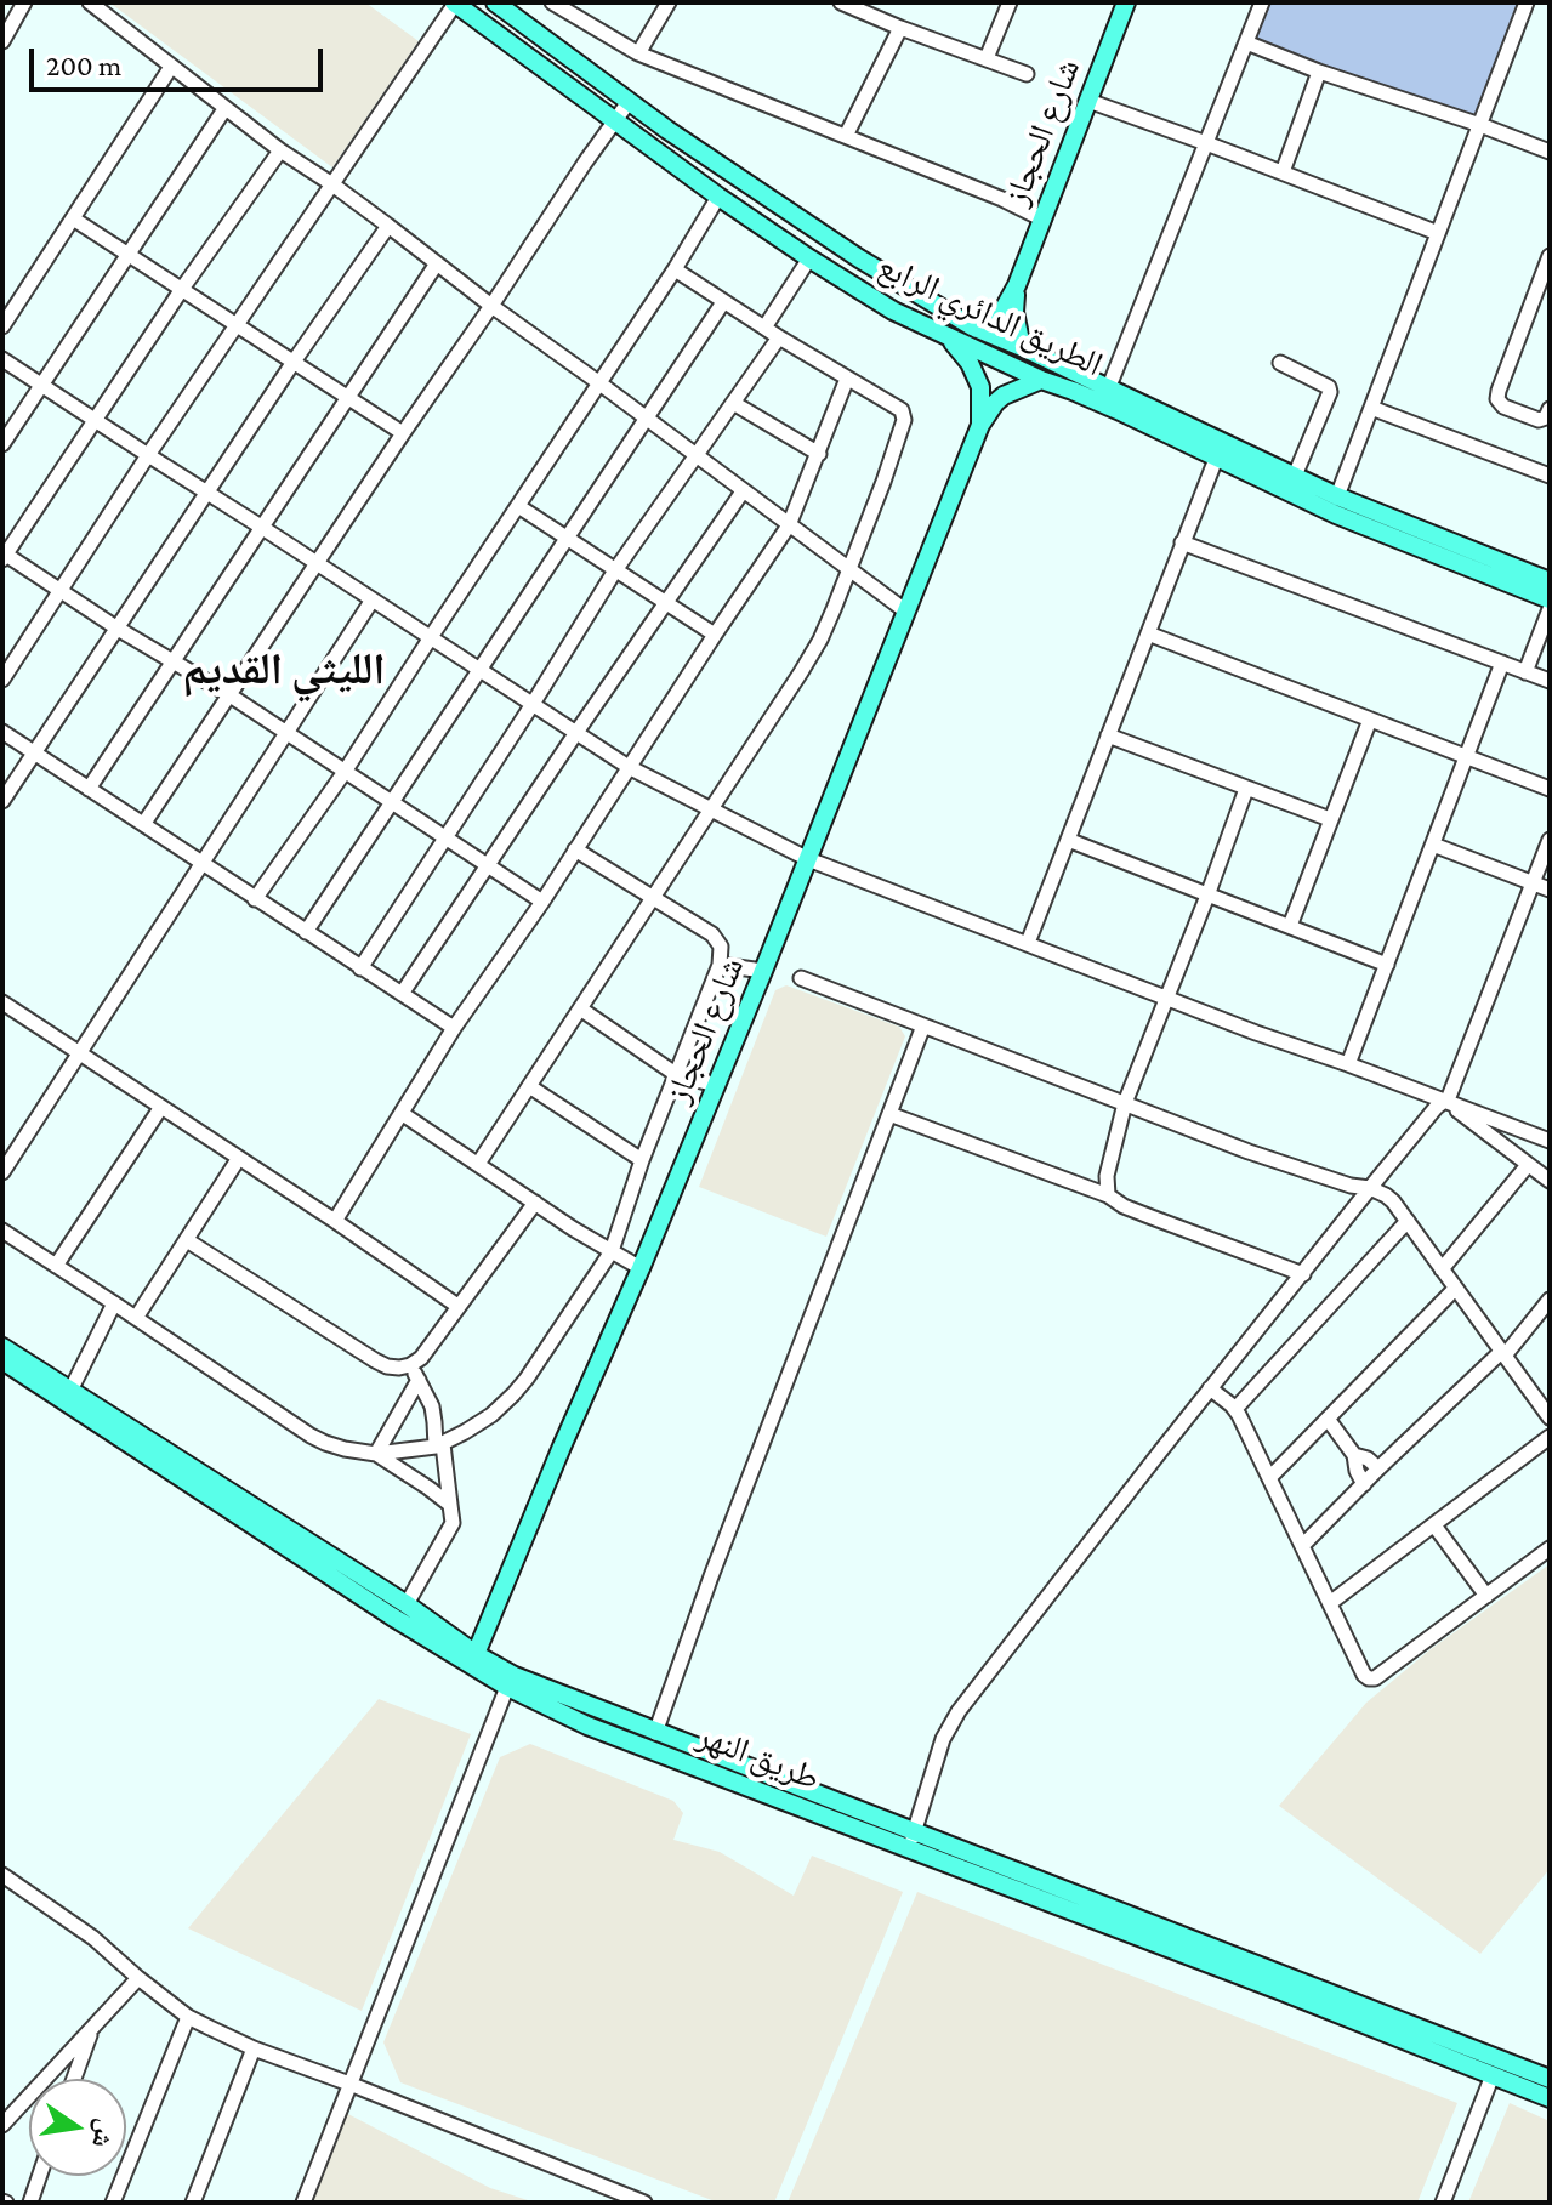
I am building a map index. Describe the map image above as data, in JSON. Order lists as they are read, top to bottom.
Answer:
{
  "streets": {
    "main road": ["شارع الحجاز", "الطريق الدائري الرابع", "طريق النهر"]
  },
  "crossings": [
    ["شارع الحجاز", "الطريق الدائري الرابع"],
    ["شارع الحجاز", "طريق النهر"]
  ],
  "districts": ["الليثي القديم"],
  "scale_bar": "200 m",
  "north": "right"
}
